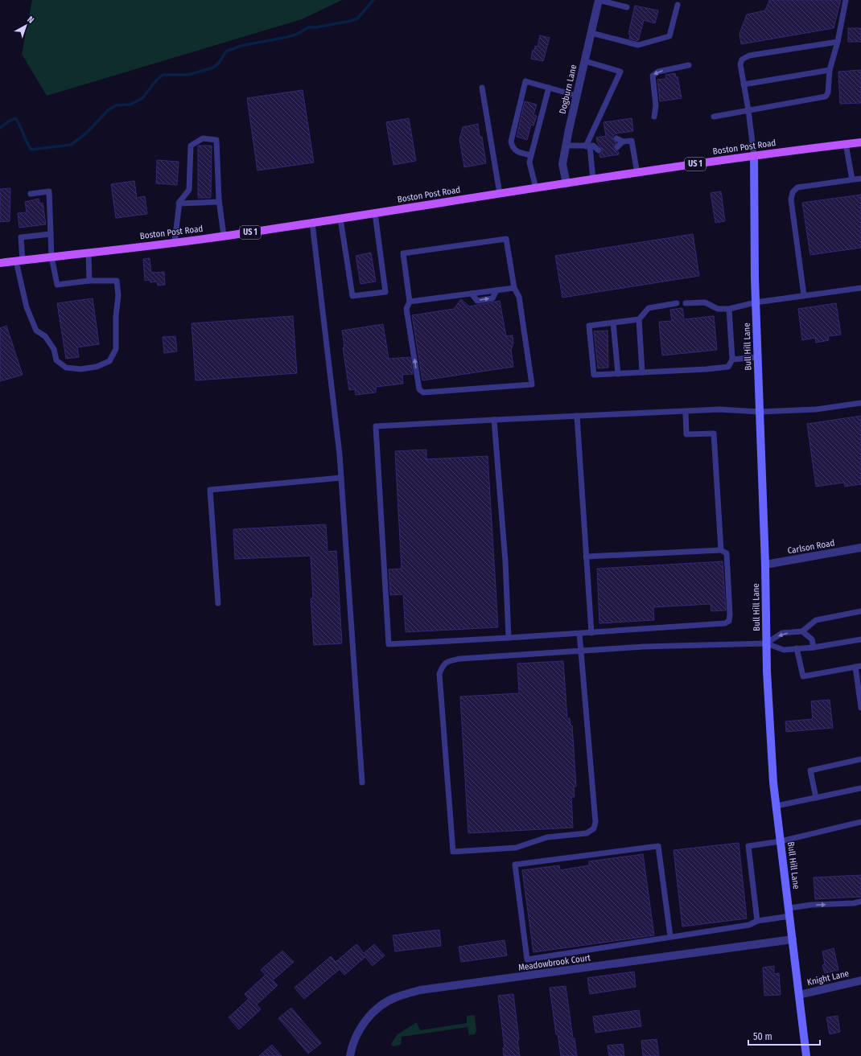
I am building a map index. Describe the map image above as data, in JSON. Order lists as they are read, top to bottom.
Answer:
{
  "streets": {
    "main road": ["Boston Post Road", "US 1", "Bull Hill Lane"],
    "street": [
      "Dogburn Lane",
      "Carlson Road",
      "Meadowbrook Court",
      "Knight Lane"
    ]
  },
  "crossings": [
    ["Dogburn Lane", "Boston Post Road"],
    ["Boston Post Road", "Bull Hill Lane"],
    ["Bull Hill Lane", "Carlson Road"],
    ["Bull Hill Lane", "Meadowbrook Court"],
    ["Bull Hill Lane", "Knight Lane"]
  ],
  "scale_bar": "50 m",
  "north": "top right"
}
